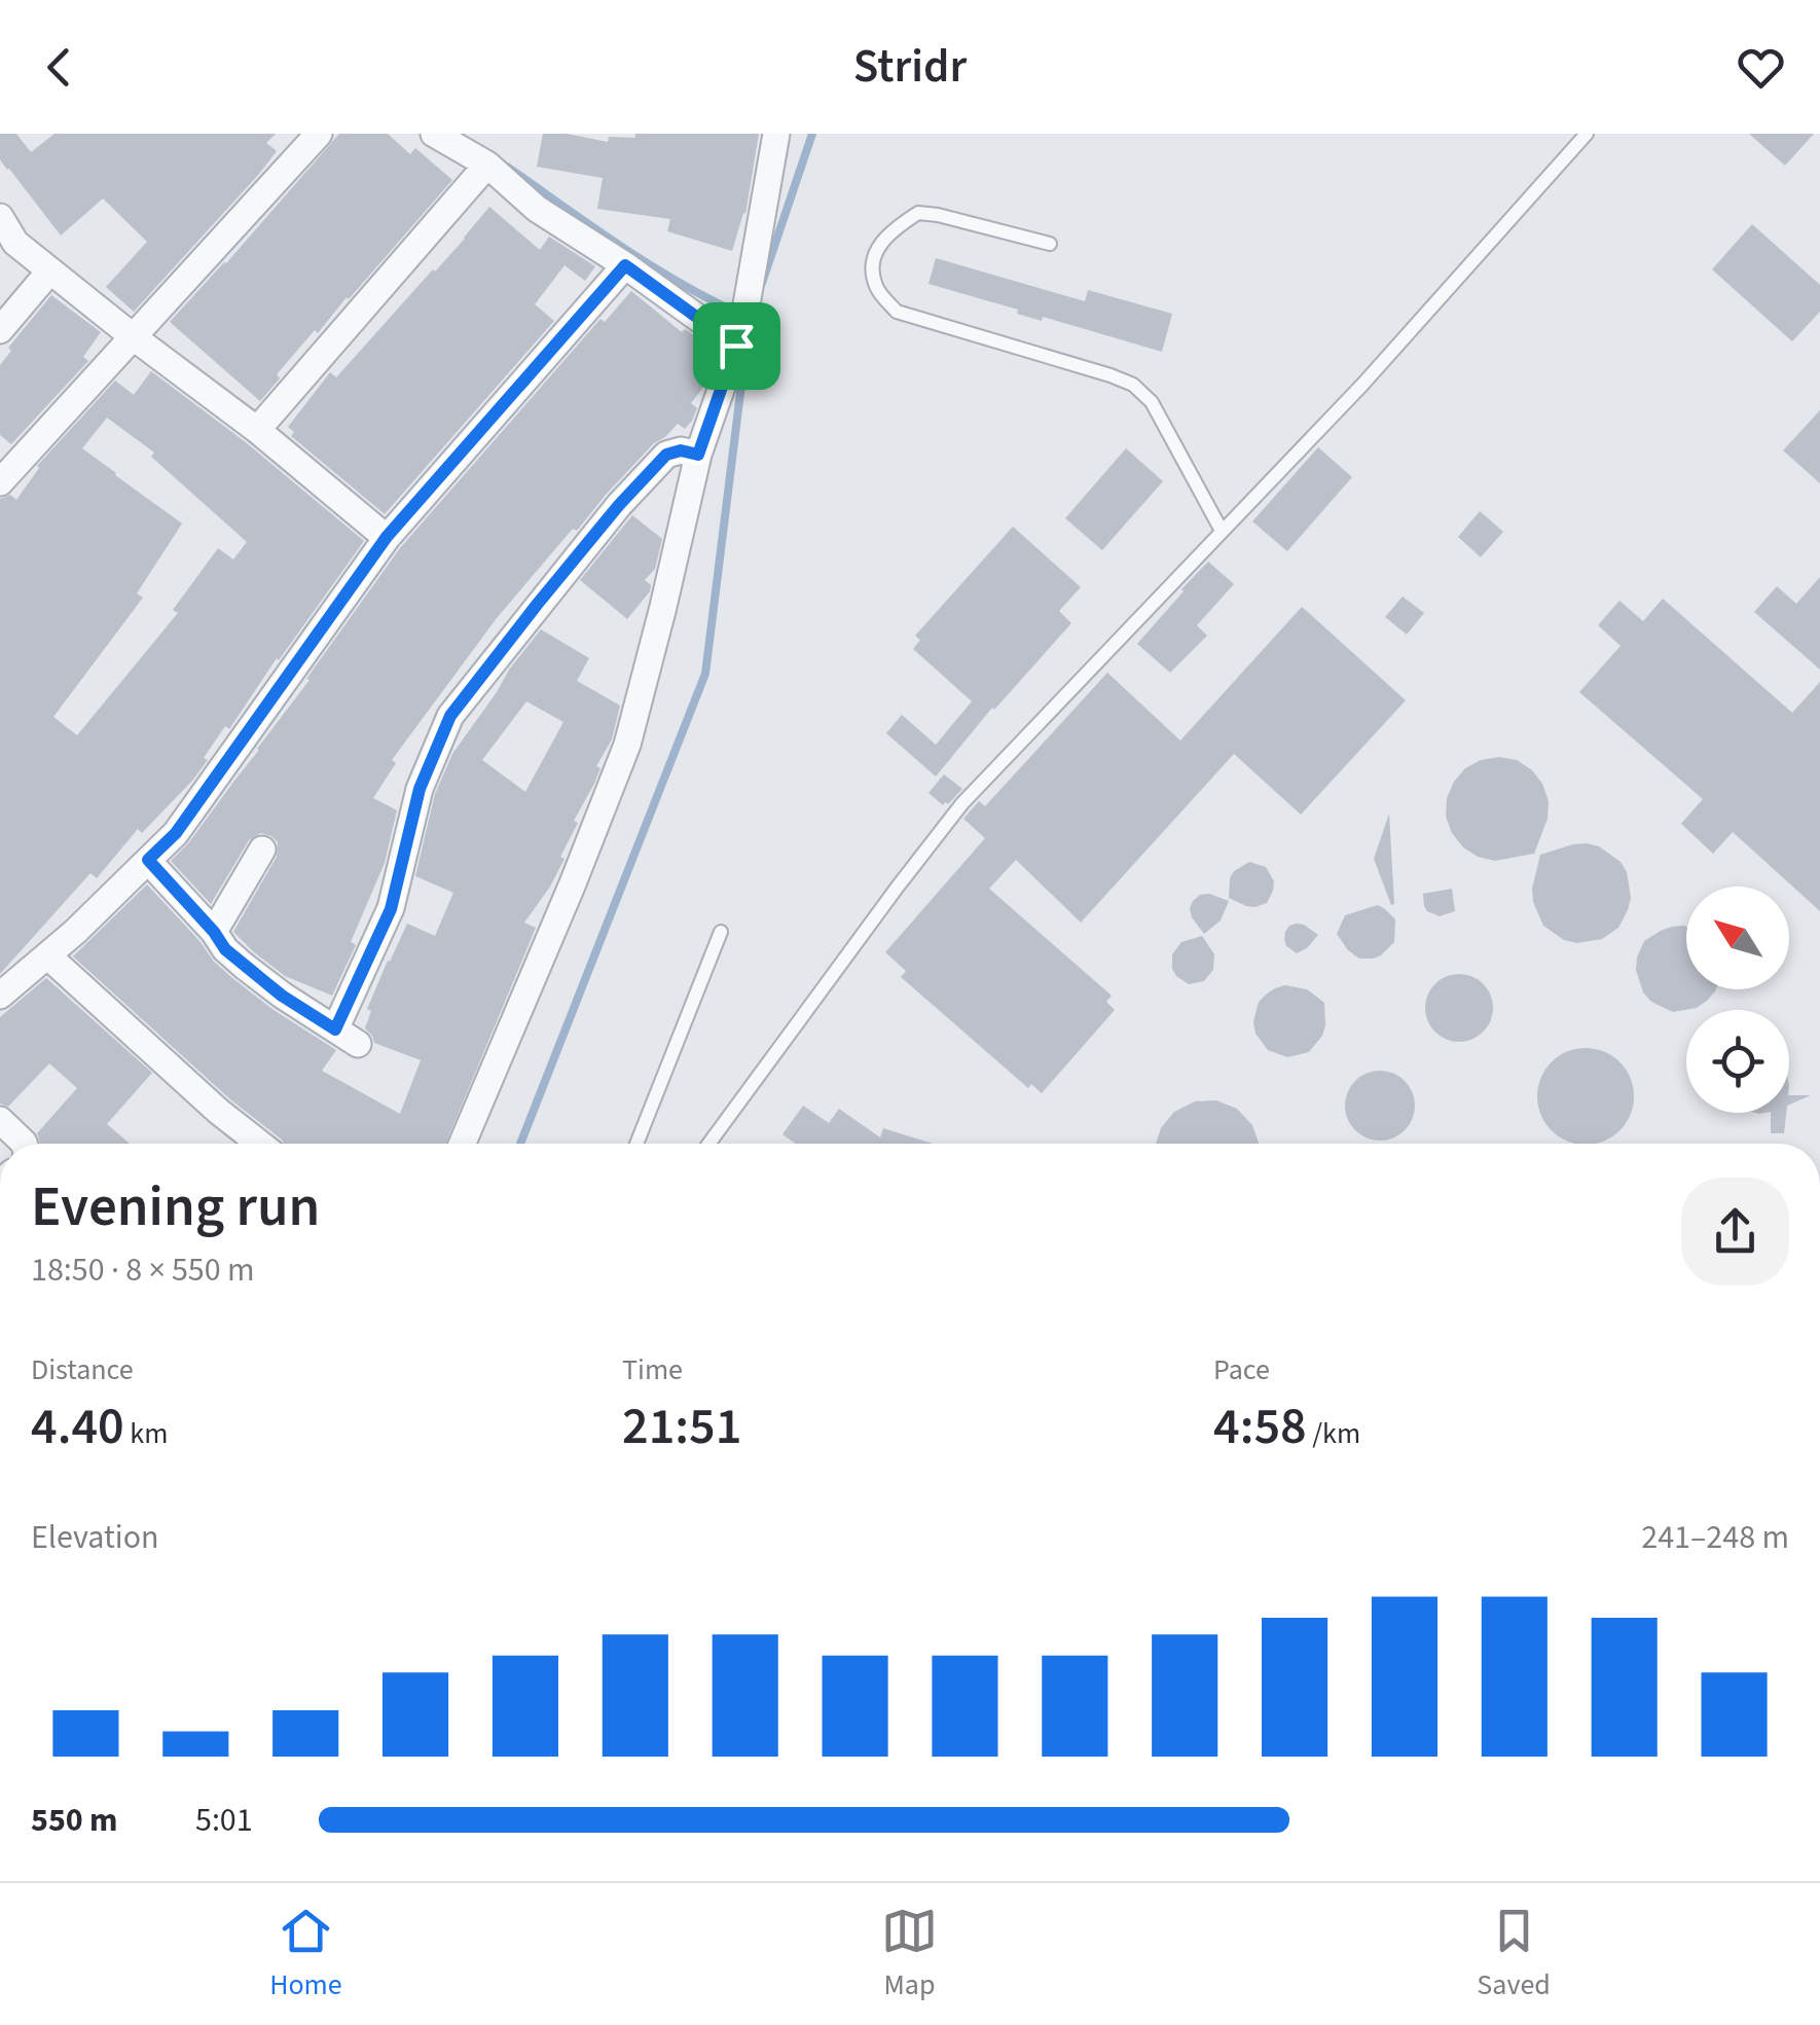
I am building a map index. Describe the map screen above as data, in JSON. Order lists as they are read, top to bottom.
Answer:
{
  "north": "top left",
  "page": {
    "header": "Stridr",
    "heading": ["Evening run", "18:50 · 8 × 550 m"],
    "stats": [
      ["Distance", "4.40 km"],
      ["Time", "21:51"],
      ["Pace", "4:58 /km"]
    ],
    "chart": ["Elevation", "241–248 m"],
    "list": [
      {
        "name": "550 m",
        "note": "5:01"
      }
    ],
    "tabs": ["Home", "Map", "Saved"]
  }
}
